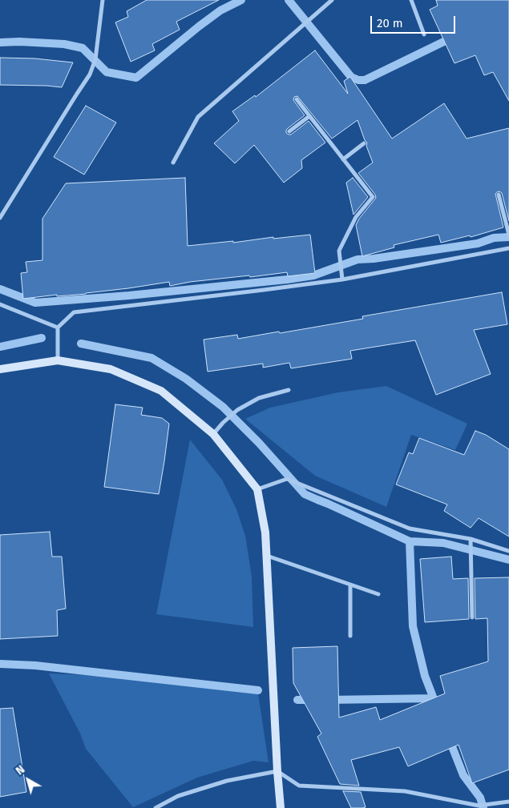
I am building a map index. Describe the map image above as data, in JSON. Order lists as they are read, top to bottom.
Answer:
{
  "scale_bar": "20 m",
  "north": "top left"
}
